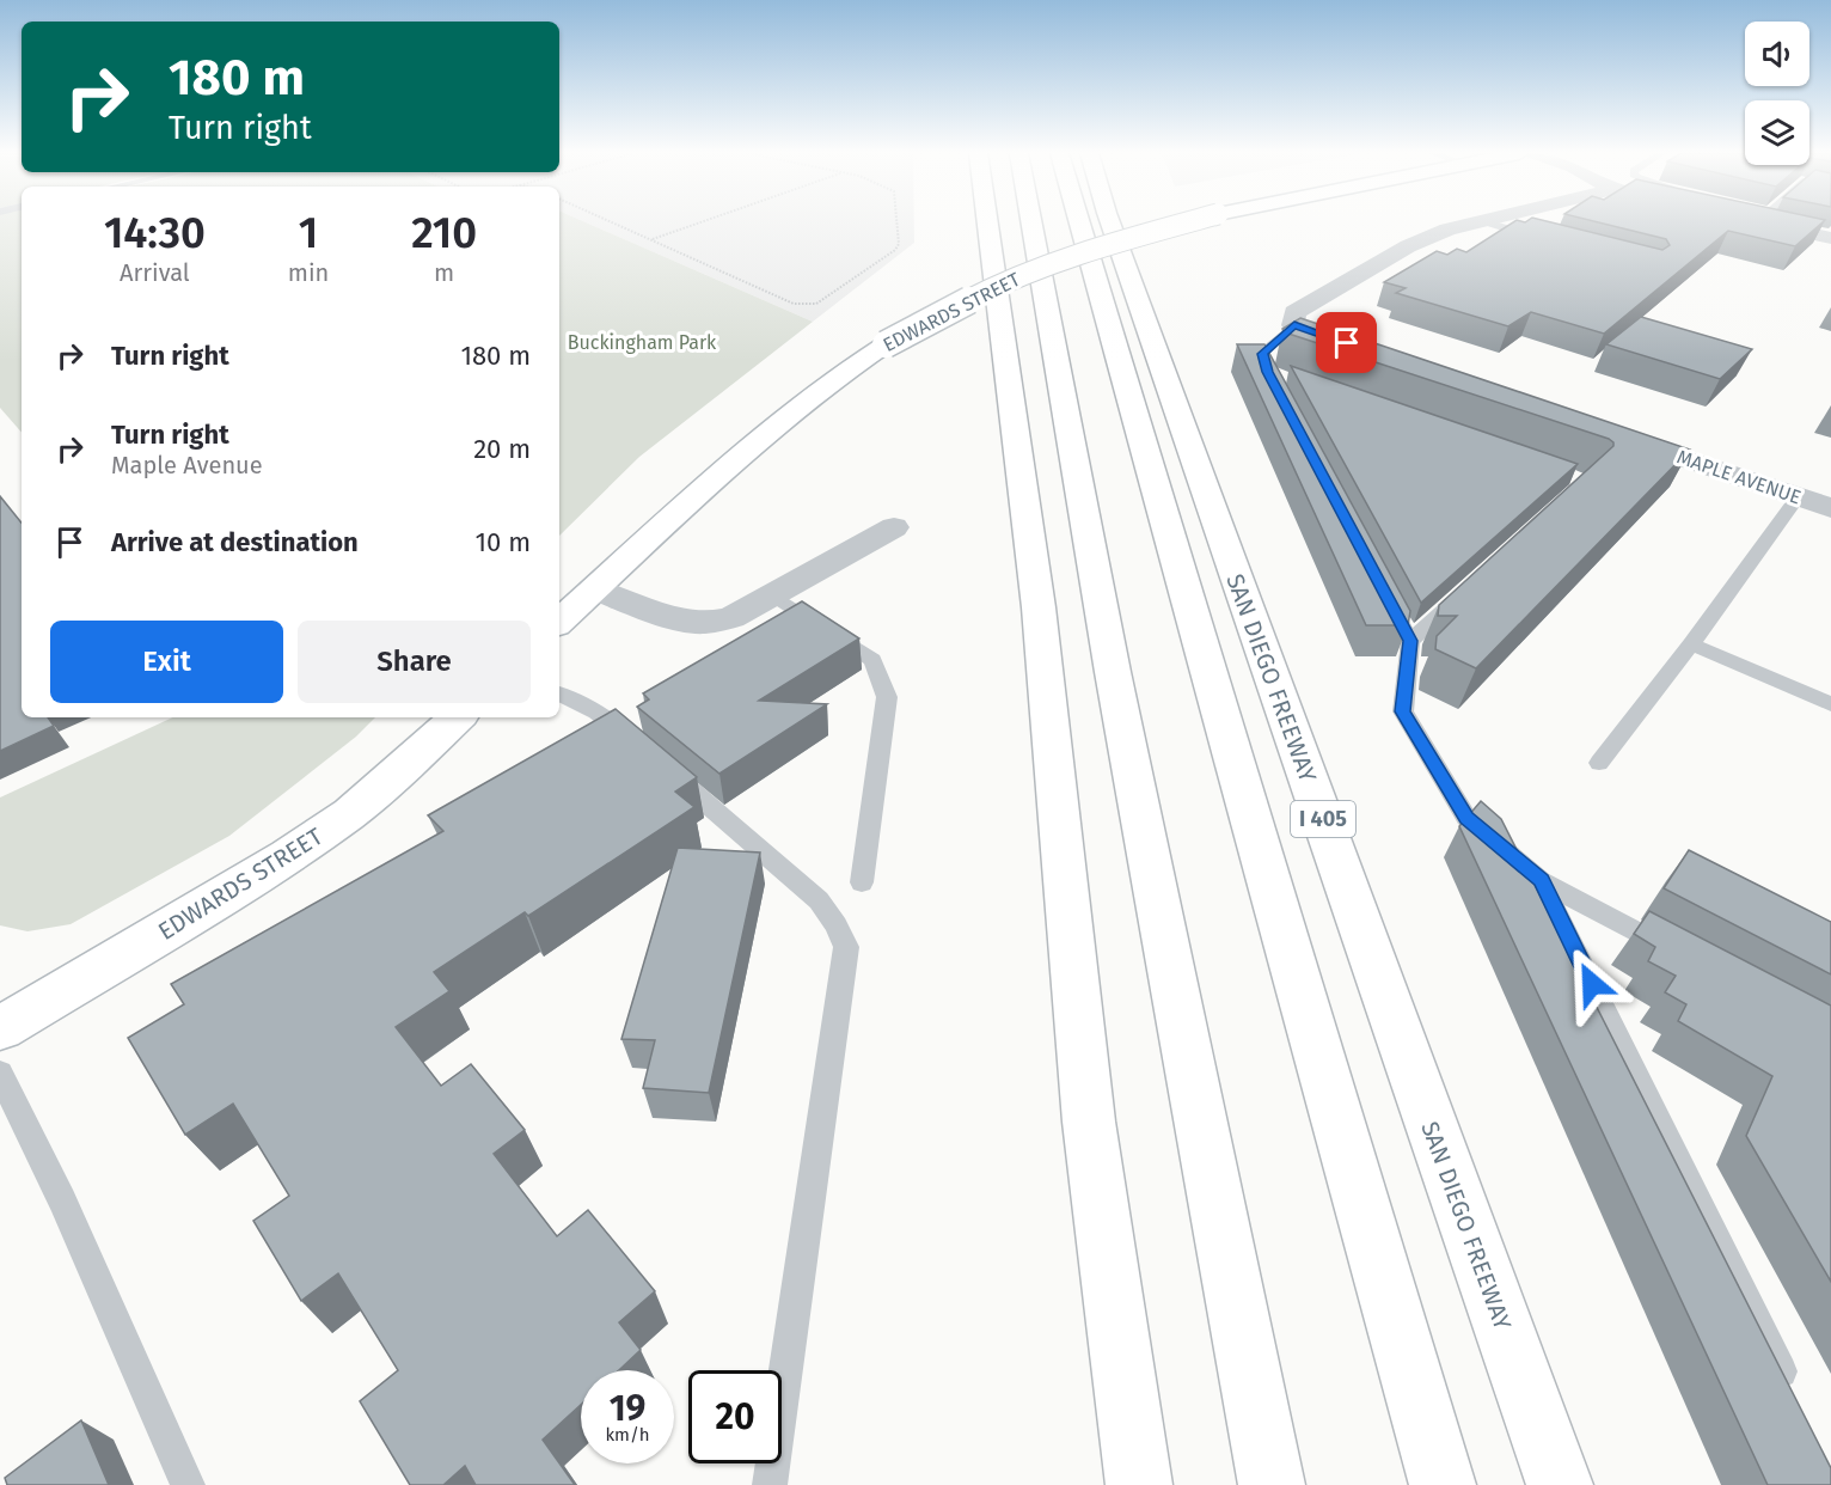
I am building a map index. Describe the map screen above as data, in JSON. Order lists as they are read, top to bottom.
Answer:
{
  "streets": {
    "main road": ["EDWARDS STREET", "SAN DIEGO FREEWAY", "I 405"],
    "street": ["MAPLE AVENUE"]
  },
  "parks": ["Buckingham Park"],
  "page": {
    "turn": ["180 m", "Turn right"],
    "eta": [
      "14:30",
      "Arrival",
      "1",
      "min",
      "210",
      "m"
    ],
    "list": [
      {
        "name": "Turn right",
        "value": "180 m"
      },
      {
        "name": "Turn right",
        "note": "Maple Avenue",
        "value": "20 m"
      },
      {
        "name": "Arrive at destination",
        "value": "10 m"
      }
    ],
    "buttons": ["Exit", "Share"],
    "speed": "19 km/h",
    "limit": "20"
  }
}
